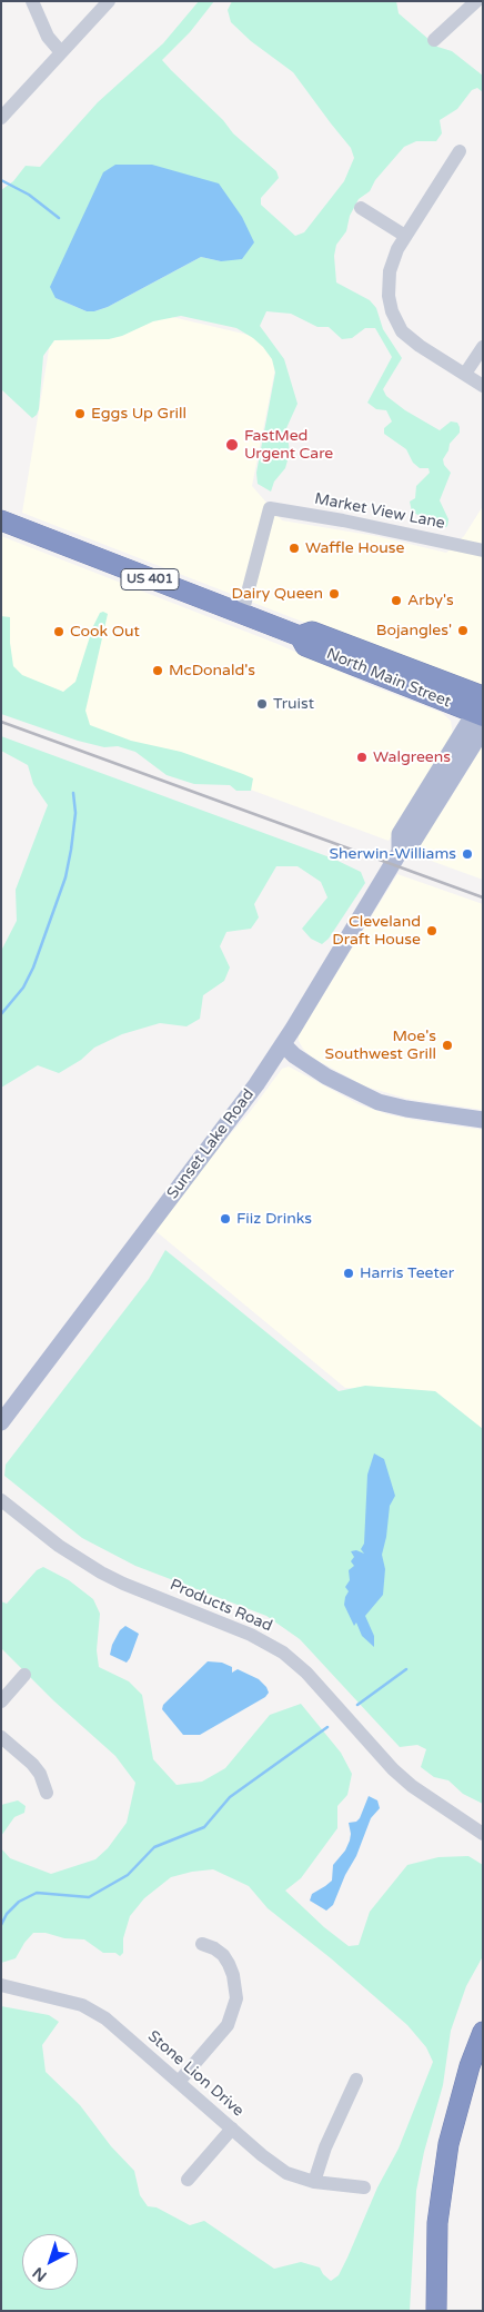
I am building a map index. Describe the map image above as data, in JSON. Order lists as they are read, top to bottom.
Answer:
{
  "streets": {
    "highway": ["US 401", "North Main Street"],
    "main road": ["Sunset Lake Road"],
    "street": ["Market View Lane", "Products Road", "Stone Lion Drive"]
  },
  "crossings": [
    ["Market View Lane", "North Main Street"],
    ["North Main Street", "Sunset Lake Road"]
  ],
  "places": [
    "Eggs Up Grill",
    "FastMed Urgent Care",
    "Waffle House",
    "Dairy Queen",
    "Arby's",
    "Bojangles'",
    "Cook Out",
    "McDonald's",
    "Truist",
    "Walgreens",
    "Sherwin-Williams",
    "Cleveland Draft House",
    "Moe's Southwest Grill",
    "Fiiz Drinks",
    "Harris Teeter"
  ],
  "north": "bottom left"
}
